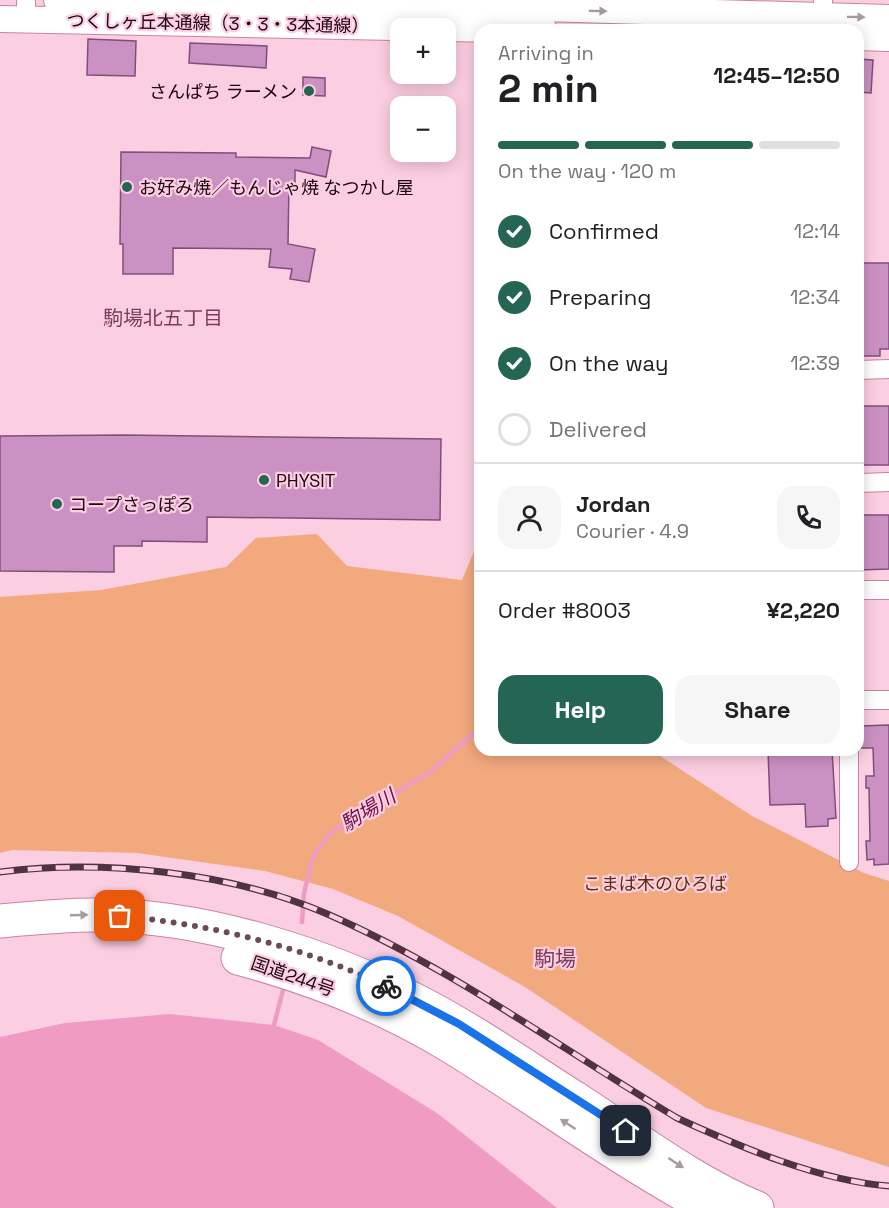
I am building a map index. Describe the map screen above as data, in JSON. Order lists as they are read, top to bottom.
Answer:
{
  "streets": {
    "highway": ["国道244号"],
    "street": ["つくしヶ丘本通線（3・3・3本通線）"]
  },
  "districts": ["駒場北五丁目", "駒場"],
  "water": ["駒場川"],
  "parks": ["こまば木のひろば"],
  "places": [
    "さんぱち ラーメン",
    "お好み焼／もんじゃ焼 なつかし屋",
    "PHYSIT",
    "コープさっぽろ"
  ],
  "page": {
    "map_buttons": ["+", "−"],
    "heading": ["2 min", "Arriving in", "12:45–12:50"],
    "panel": [
      "Jordan",
      "Courier · 4.9",
      "Order #8003",
      "¥2,220"
    ],
    "bar": "On the way · 120 m",
    "list": [
      ["Confirmed", "12:14"],
      ["Preparing", "12:34"],
      ["On the way", "12:39"],
      "Delivered"
    ],
    "buttons": ["Help", "Share"]
  }
}
